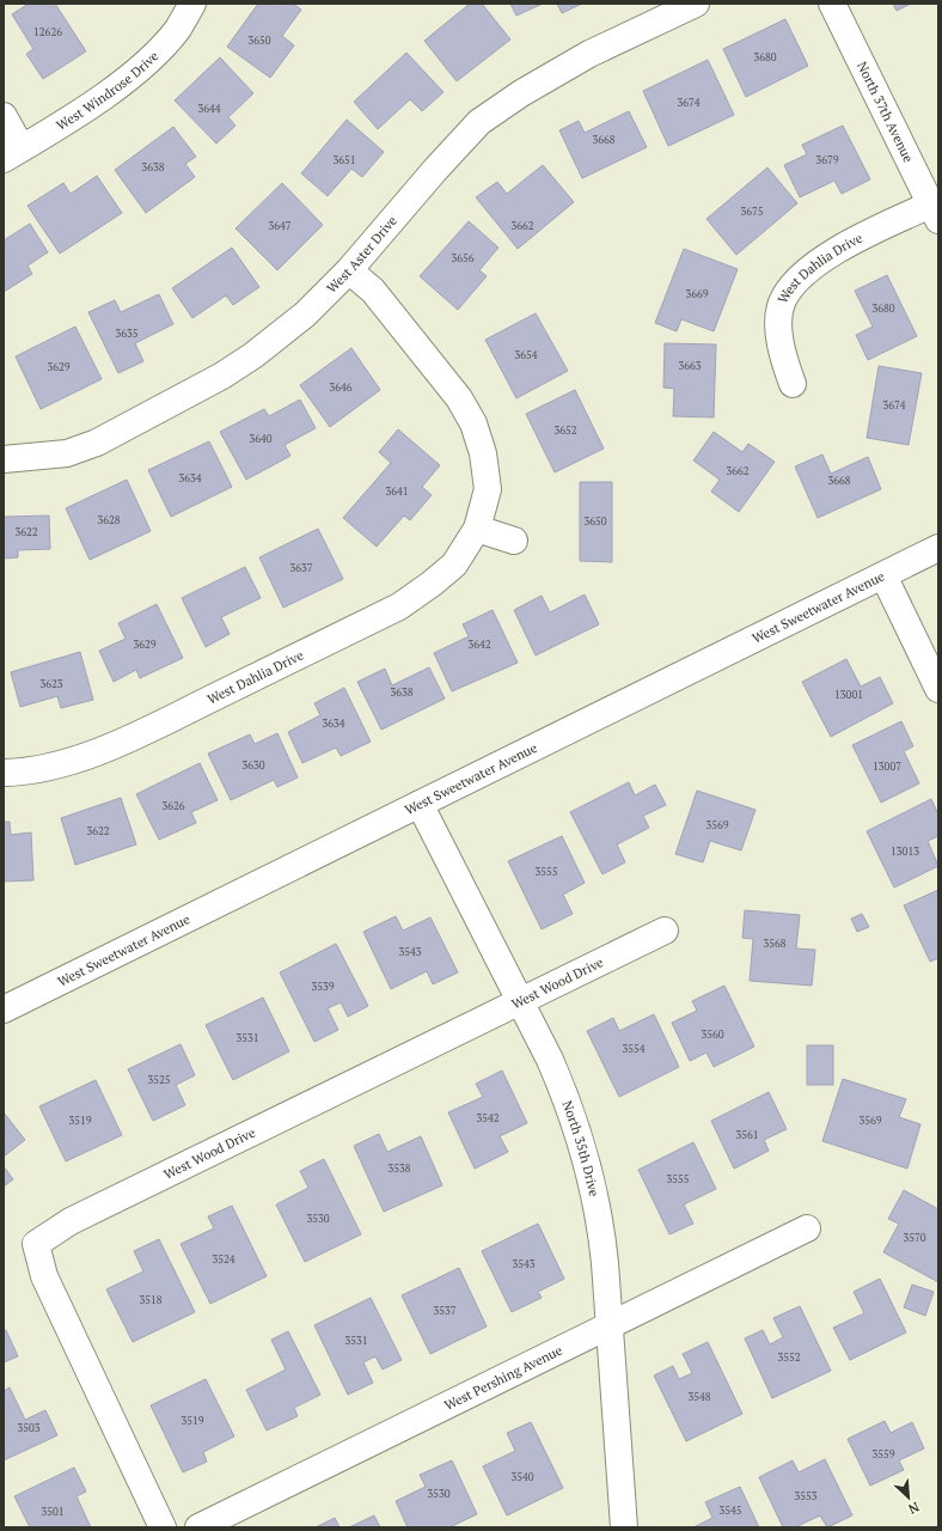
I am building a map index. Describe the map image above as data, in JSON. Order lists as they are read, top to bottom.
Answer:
{
  "streets": {
    "street": [
      "West Windrose Drive",
      "North 37th Avenue",
      "West Aster Drive",
      "West Dahlia Drive",
      "West Sweetwater Avenue",
      "West Wood Drive",
      "North 35th Drive",
      "West Pershing Avenue"
    ]
  },
  "crossings": [
    ["North 37th Avenue", "West Dahlia Drive"],
    ["West Aster Drive", "West Dahlia Drive"],
    ["West Sweetwater Avenue", "North 35th Drive"],
    ["West Wood Drive", "North 35th Drive"],
    ["North 35th Drive", "West Pershing Avenue"]
  ],
  "house_numbers": [
    "12626",
    "3650",
    "3680",
    "3674",
    "3644",
    "3668",
    "3651",
    "3679",
    "3638",
    "3675",
    "3647",
    "3662",
    "3656",
    "3669",
    "3680",
    "3635",
    "3654",
    "3663",
    "3629",
    "3646",
    "3674",
    "3652",
    "3640",
    "3662",
    "3634",
    "3668",
    "3641",
    "3628",
    "3650",
    "3622",
    "3637",
    "3629",
    "3642",
    "3623",
    "3638",
    "13001",
    "3634",
    "3630",
    "13007",
    "3626",
    "3569",
    "3622",
    "13013",
    "3555",
    "3568",
    "3543",
    "3539",
    "3560",
    "3531",
    "3554",
    "3525",
    "3542",
    "3519",
    "3569",
    "3561",
    "3538",
    "3555",
    "3530",
    "3570",
    "3524",
    "3543",
    "3518",
    "3537",
    "3531",
    "3552",
    "3548",
    "3519",
    "3503",
    "3559",
    "3540",
    "3530",
    "3553",
    "3545",
    "3501"
  ],
  "north": "bottom right"
}
